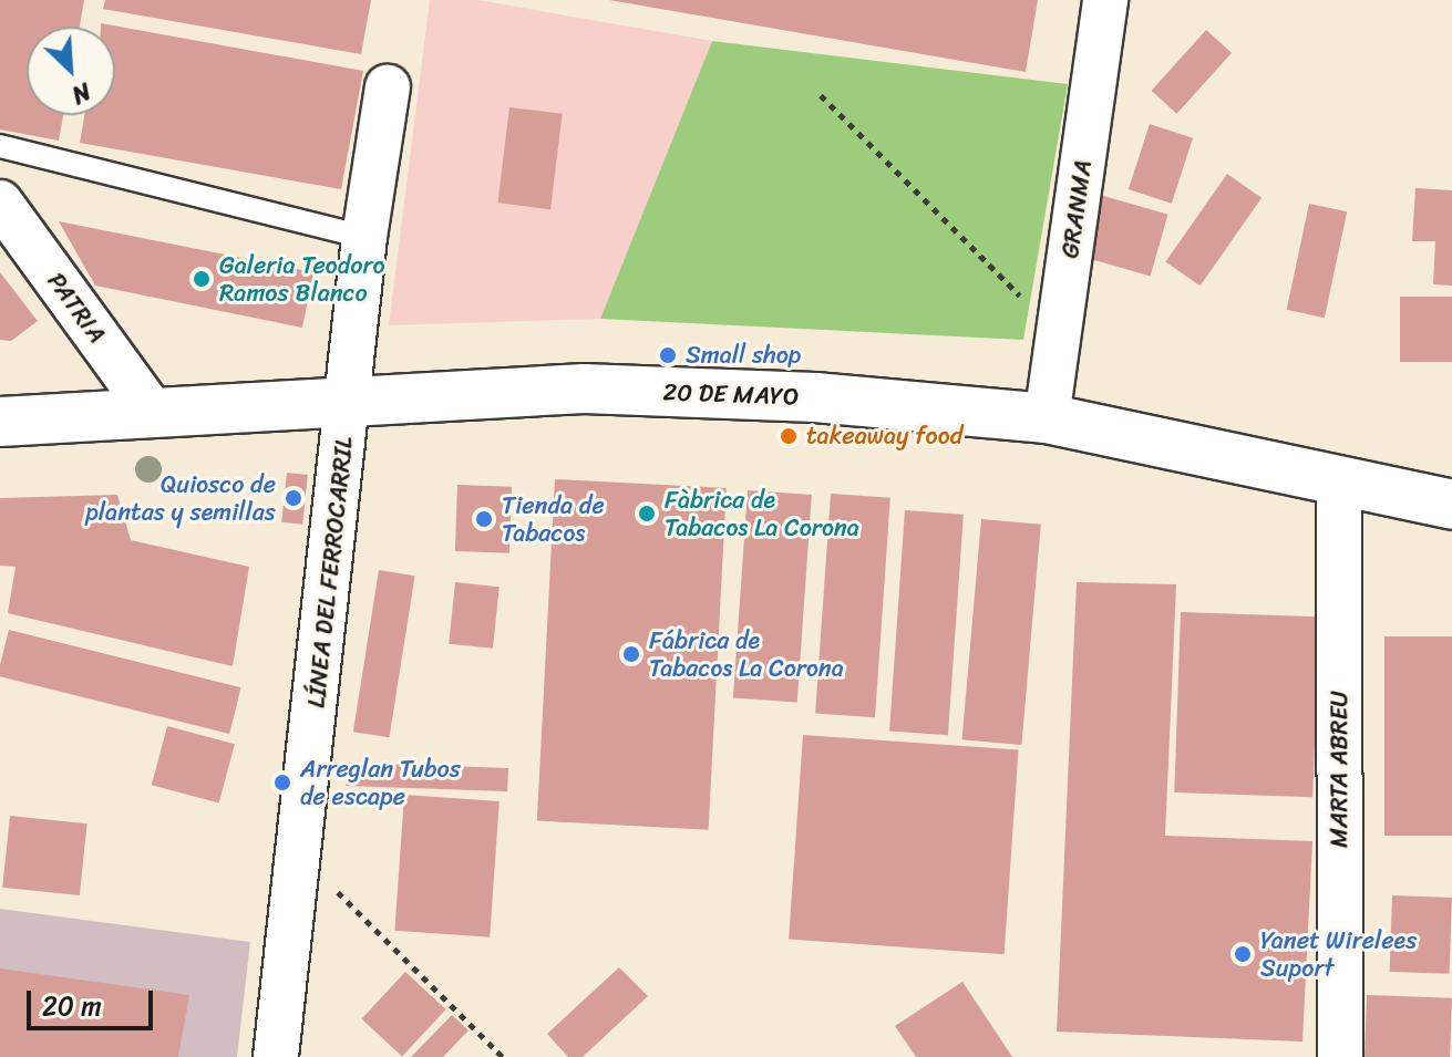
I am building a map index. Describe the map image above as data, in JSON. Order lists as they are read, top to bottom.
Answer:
{
  "streets": {
    "main road": ["20 DE MAYO"],
    "street": [
      "GRANMA",
      "PATRIA",
      "LÍNEA DEL FERROCARRIL",
      "MARTA ABREU"
    ]
  },
  "crossings": [
    ["GRANMA", "20 DE MAYO"],
    ["PATRIA", "20 DE MAYO"],
    ["20 DE MAYO", "LÍNEA DEL FERROCARRIL"],
    ["20 DE MAYO", "MARTA ABREU"]
  ],
  "places": [
    "Galeria Teodoro Ramos Blanco",
    "Small shop",
    "takeaway food",
    "Quiosco de plantas y semillas",
    "Fàbrica de Tabacos La Corona",
    "Tienda de Tabacos",
    "Fábrica de Tabacos La Corona",
    "Arreglan Tubos de escape",
    "Yanet Wirelees Suport"
  ],
  "scale_bar": "20 m",
  "north": "bottom right"
}
